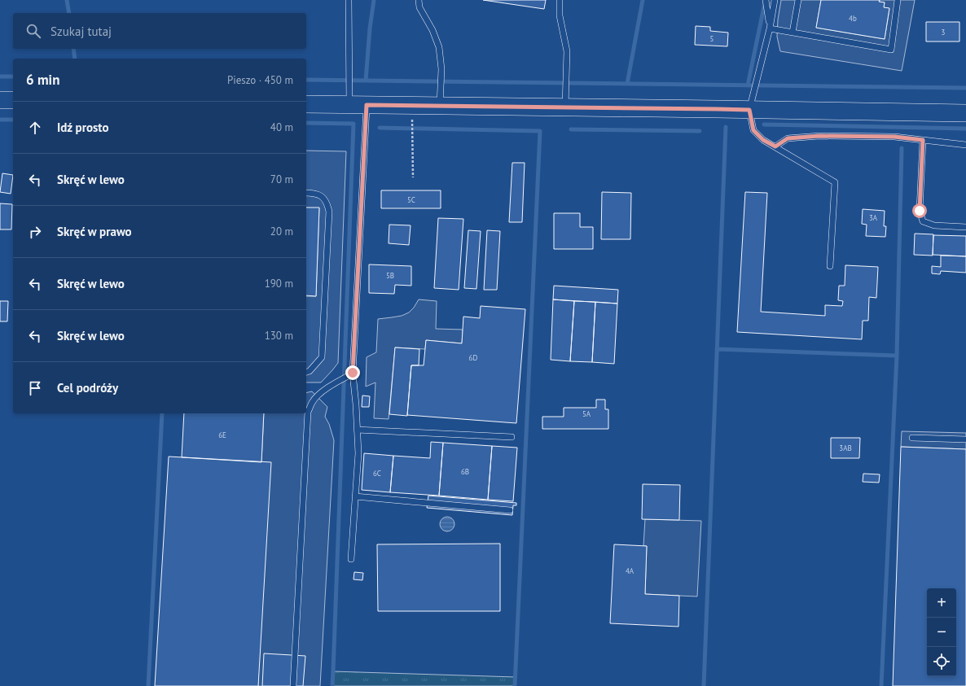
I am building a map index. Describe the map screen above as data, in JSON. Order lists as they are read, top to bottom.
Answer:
{
  "house_numbers": [
    "4b",
    "3",
    "5",
    "5C",
    "3A",
    "5B",
    "6D",
    "5A",
    "6E",
    "3AB",
    "6B",
    "6C",
    "4A"
  ],
  "page": {
    "search": "Szukaj tutaj",
    "heading": ["6 min", "Pieszo · 450 m"],
    "list": [
      ["Idź prosto", "40 m"],
      ["Skręć w lewo", "70 m"],
      ["Skręć w prawo", "20 m"],
      ["Skręć w lewo", "190 m"],
      ["Skręć w lewo", "130 m"],
      "Cel podróży"
    ],
    "map_buttons": ["+", "−"]
  }
}
